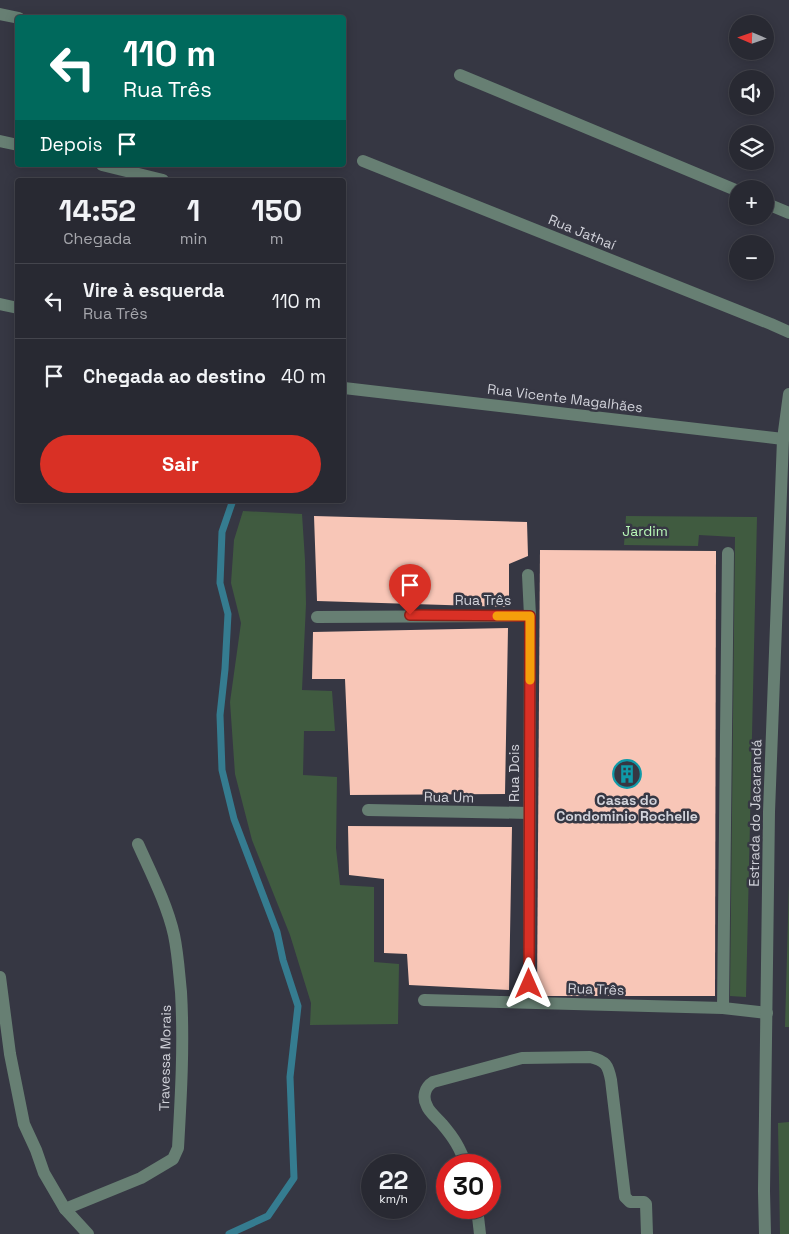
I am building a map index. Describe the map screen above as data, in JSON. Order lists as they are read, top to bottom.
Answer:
{
  "streets": {
    "street": [
      "Rua Jathaí",
      "Rua Vicente Magalhães",
      "Rua Três",
      "Rua Dois",
      "Rua Um",
      "Estrada do Jacarandá",
      "Travessa Morais"
    ]
  },
  "crossings": [
    ["Rua Vicente Magalhães", "Estrada do Jacarandá"],
    ["Rua Três", "Rua Dois"],
    ["Rua Três", "Estrada do Jacarandá"],
    ["Rua Dois", "Rua Um"]
  ],
  "parks": ["Jardim"],
  "places": {
    "building": ["Casas do Condominio Rochelle"]
  },
  "north": "left",
  "page": {
    "map_buttons": ["+", "−"],
    "turn": ["110 m", "Rua Três"],
    "then": "Depois",
    "eta": [
      "14:52",
      "Chegada",
      "1",
      "min",
      "150",
      "m"
    ],
    "list": [
      {
        "name": "Vire à esquerda",
        "note": "Rua Três",
        "value": "110 m"
      },
      {
        "name": "Chegada ao destino",
        "value": "40 m"
      }
    ],
    "buttons": "Sair",
    "speed": "22 km/h",
    "limit": "30"
  }
}
